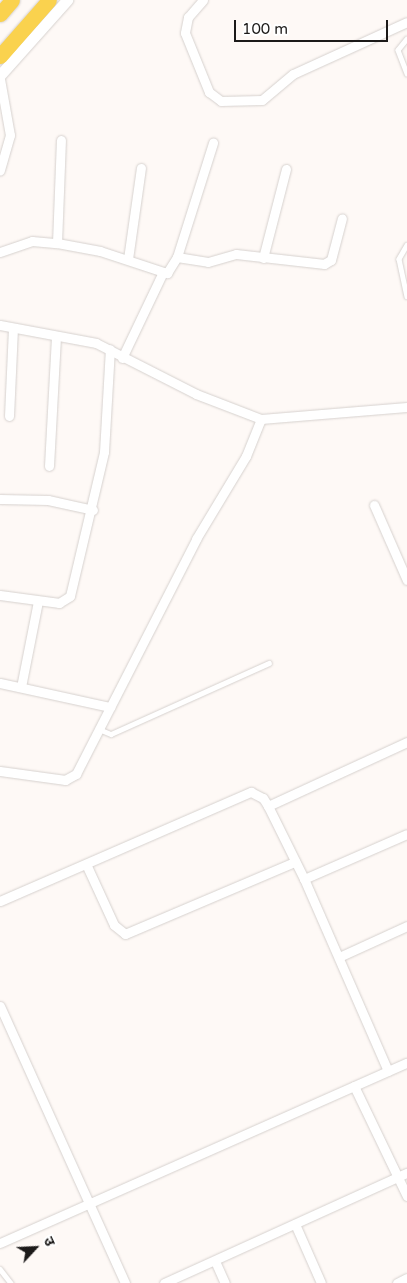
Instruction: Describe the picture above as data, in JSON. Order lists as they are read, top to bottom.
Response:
{
  "scale_bar": "100 m",
  "north": "top right"
}
